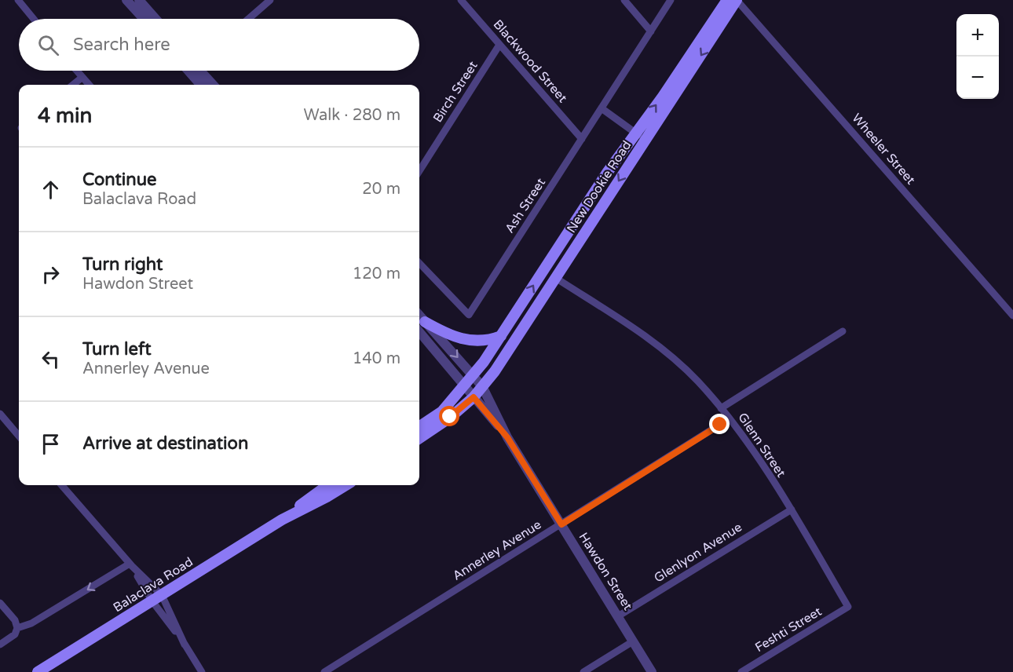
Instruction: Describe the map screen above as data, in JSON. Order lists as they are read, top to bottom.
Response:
{
  "streets": {
    "main road": ["New Dookie Road", "Balaclava Road"],
    "street": [
      "Blackwood Street",
      "Birch Street",
      "Wheeler Street",
      "Ash Street",
      "Glenn Street",
      "Annerley Avenue",
      "Glenlyon Avenue",
      "Hawdon Street",
      "Feshti Street"
    ]
  },
  "crossings": [
    ["Blackwood Street", "Birch Street"],
    ["Blackwood Street", "Ash Street"],
    ["Wheeler Street", "New Dookie Road"],
    ["New Dookie Road", "Glenn Street"],
    ["New Dookie Road", "Hawdon Street"],
    ["Glenn Street", "Annerley Avenue"],
    ["Glenn Street", "Glenlyon Avenue"],
    ["Glenn Street", "Feshti Street"],
    ["Annerley Avenue", "Hawdon Street"],
    ["Glenlyon Avenue", "Hawdon Street"]
  ],
  "page": {
    "map_buttons": ["+", "−"],
    "search": "Search here",
    "heading": ["4 min", "Walk · 280 m"],
    "list": [
      ["Continue", "Balaclava Road", "20 m"],
      ["Turn right", "Hawdon Street", "120 m"],
      ["Turn left", "Annerley Avenue", "140 m"],
      "Arrive at destination"
    ]
  }
}
